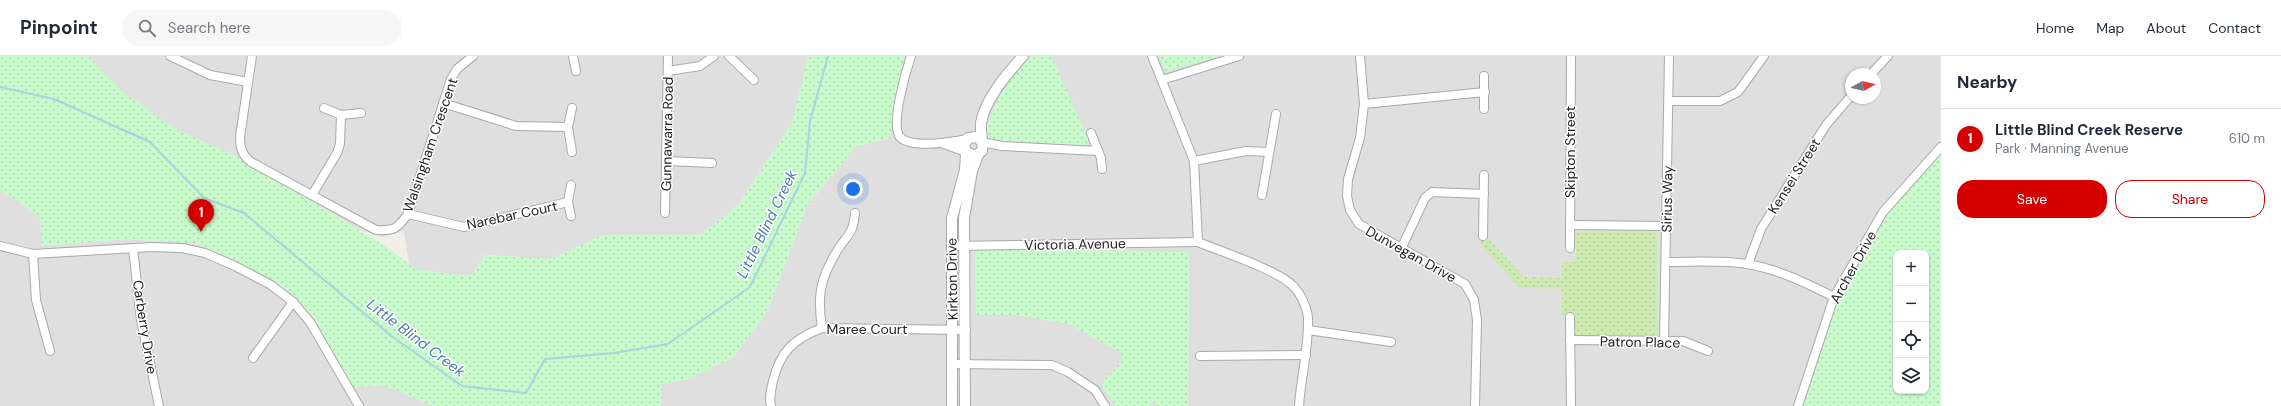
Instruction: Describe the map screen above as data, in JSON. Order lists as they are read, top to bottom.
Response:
{
  "streets": {
    "street": [
      "Gunnawarra Road",
      "Walsingham Crescent",
      "Skipton Street",
      "Kensei Street",
      "Sirius Way",
      "Narebar Court",
      "Victoria Avenue",
      "Dunvegan Drive",
      "Archer Drive",
      "Kirkton Drive",
      "Carberry Drive",
      "Maree Court",
      "Patron Place"
    ]
  },
  "crossings": [
    ["Walsingham Crescent", "Narebar Court"],
    ["Sirius Way", "Patron Place"],
    ["Victoria Avenue", "Kirkton Drive"],
    ["Kirkton Drive", "Maree Court"]
  ],
  "water": ["Little Blind Creek"],
  "north": "right",
  "page": {
    "header": "Pinpoint",
    "search": "Search here",
    "nav": [
      "Home",
      "Map",
      "About",
      "Contact"
    ],
    "heading": "Nearby",
    "list": [
      {
        "mark": "1",
        "name": "Little Blind Creek Reserve",
        "note": "Park · Manning Avenue",
        "value": "610 m"
      }
    ],
    "buttons": ["Save", "Share"],
    "pins": "1",
    "map_buttons": ["+", "−"]
  }
}
